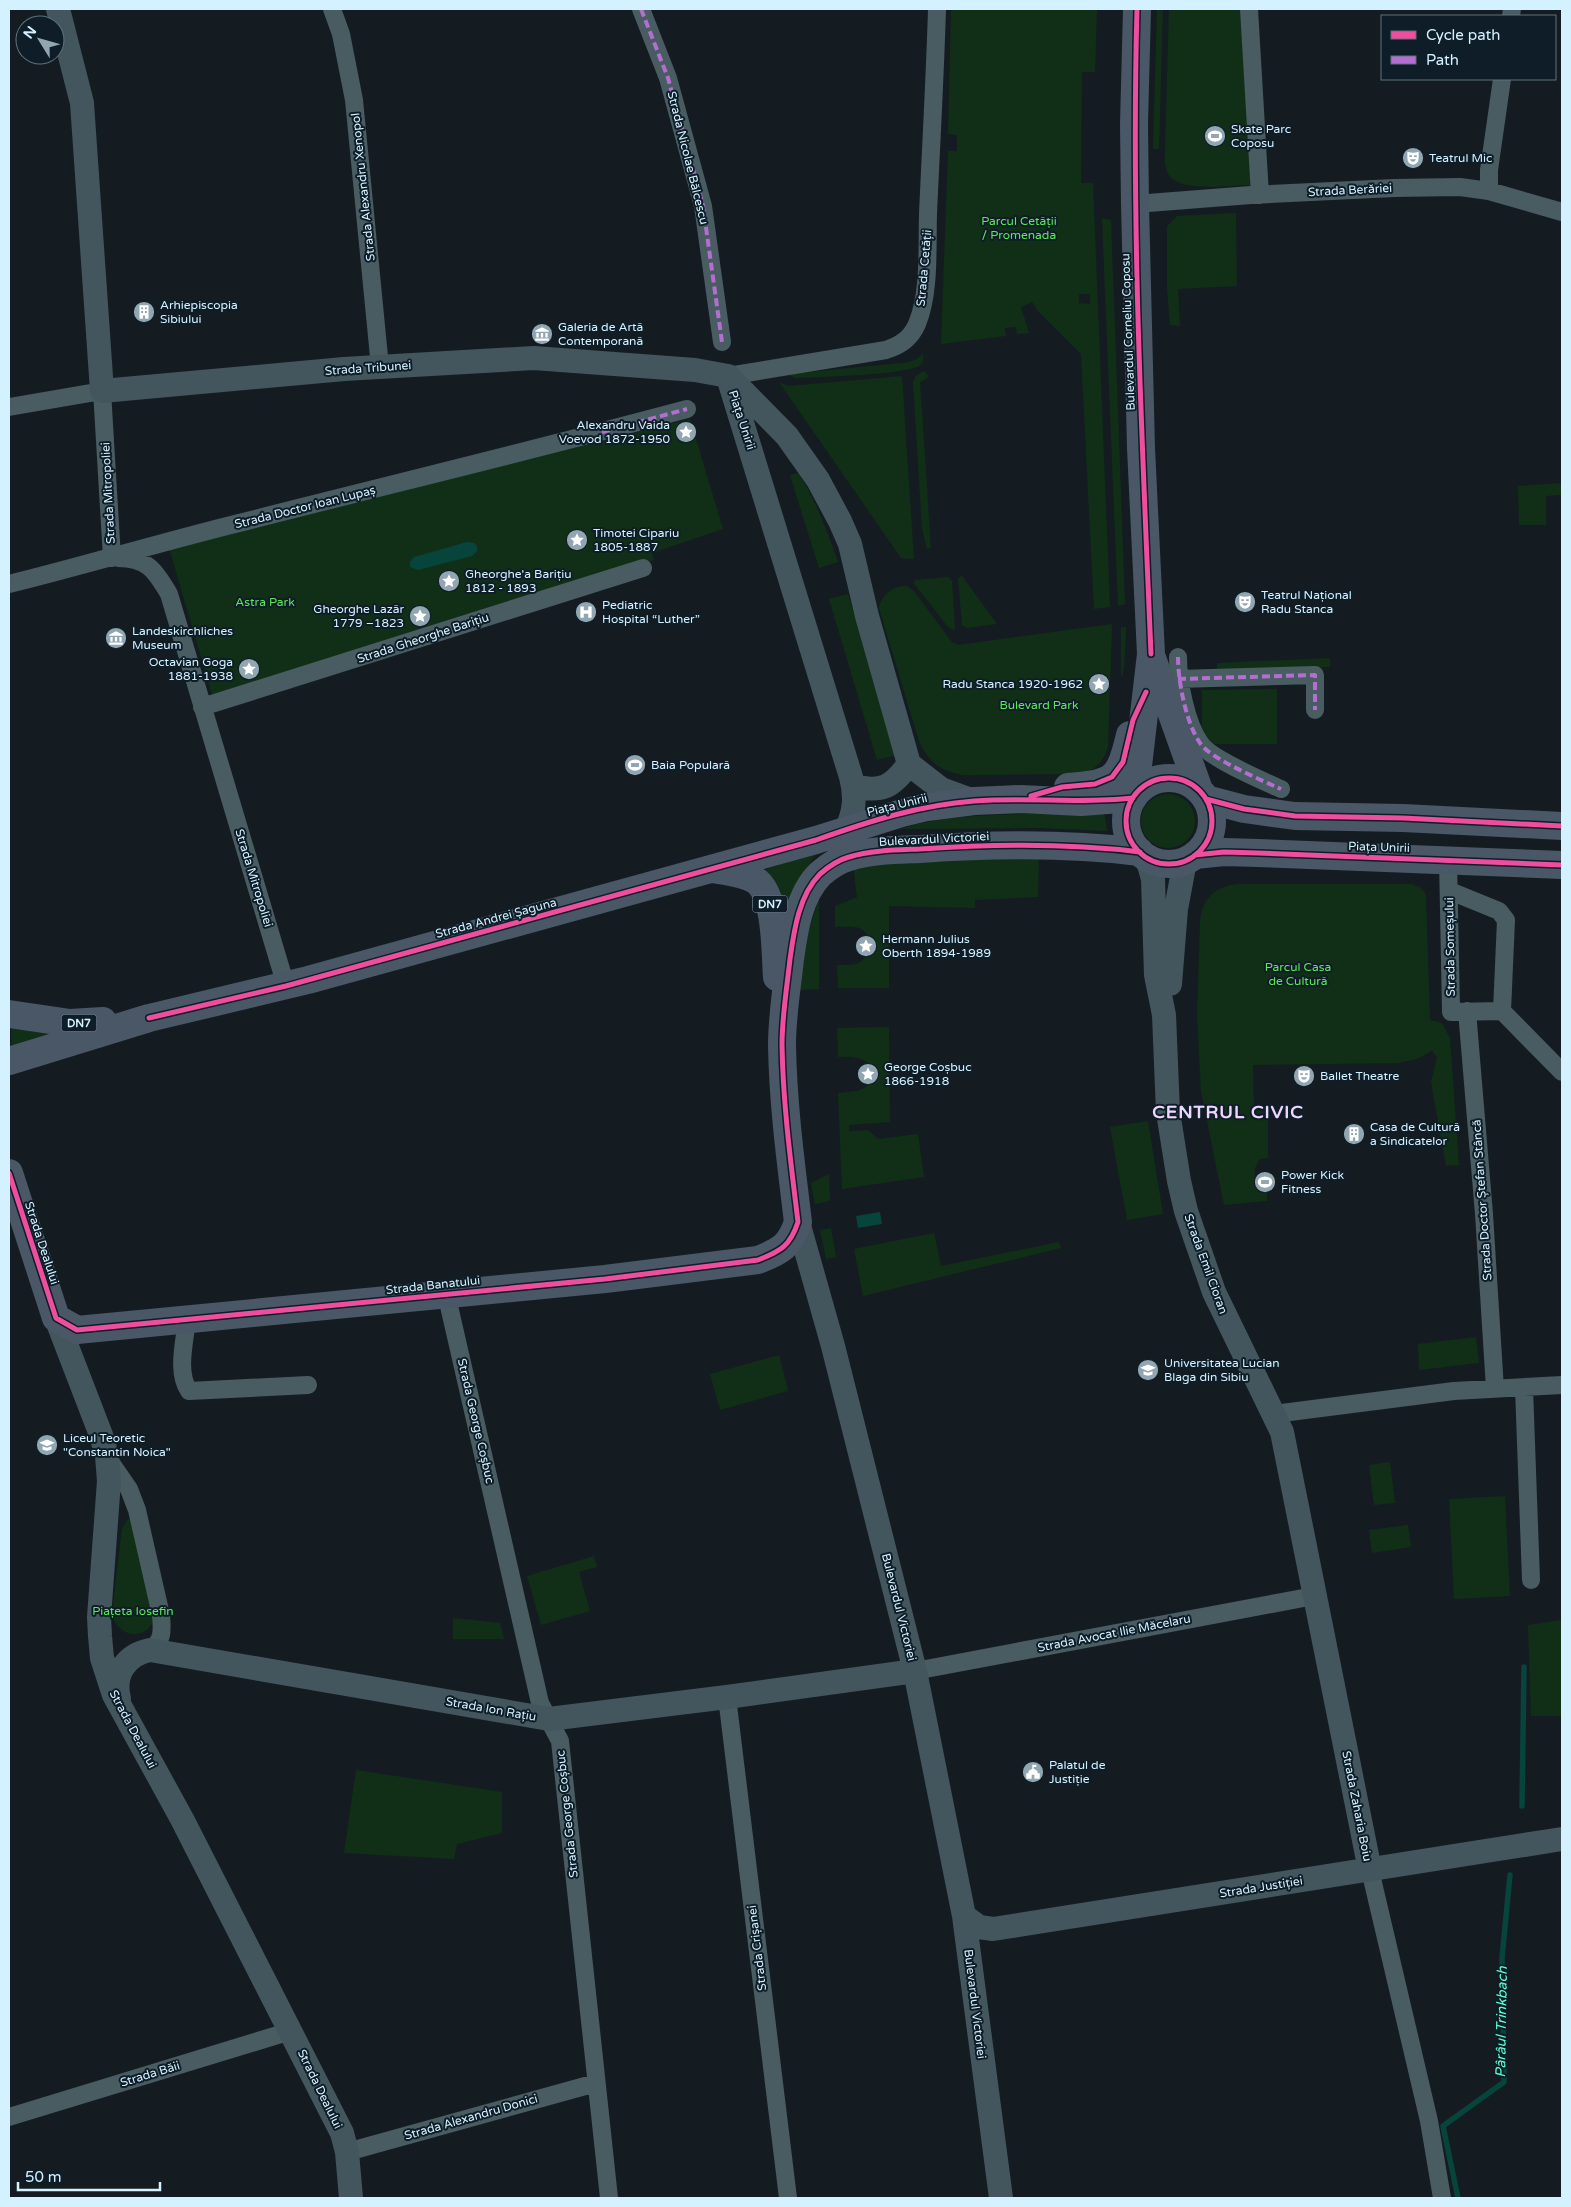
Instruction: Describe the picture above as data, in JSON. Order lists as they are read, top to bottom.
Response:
{
  "streets": {
    "main road": [
      "Bulevardul Corneliu Coposu",
      "Piața Unirii",
      "Bulevardul Victoriei",
      "DN7",
      "Strada Andrei Șaguna",
      "Strada Dealului",
      "Strada Banatului"
    ],
    "street": [
      "Strada Nicolae Bălcescu",
      "Strada Alexandru Xenopol",
      "Strada Berăriei",
      "Strada Cetății",
      "Strada Tribunei",
      "Strada Mitropoliei",
      "Strada Doctor Ioan Lupaș",
      "Strada Gheorghe Barițiu",
      "Strada Someșului",
      "Strada Doctor Ștefan Stâncă",
      "Strada Emil Cioran",
      "Strada George Coșbuc",
      "Strada Avocat Ilie Măcelaru",
      "Strada Ion Rațiu",
      "Strada Zaharia Boiu",
      "Strada Justiției",
      "Strada Crișanei",
      "Strada Băii",
      "Strada Alexandru Donici"
    ]
  },
  "crossings": [
    ["Strada Alexandru Xenopol", "Strada Tribunei"],
    ["Strada Berăriei", "Bulevardul Corneliu Coposu"],
    ["Strada Cetății", "Strada Tribunei"],
    ["Strada Cetății", "Piața Unirii"],
    ["Bulevardul Corneliu Coposu", "Piața Unirii"],
    ["Bulevardul Corneliu Coposu", "Bulevardul Victoriei"],
    ["Bulevardul Corneliu Coposu", "Strada Emil Cioran"],
    ["Strada Tribunei", "Piața Unirii"],
    ["Strada Tribunei", "Strada Mitropoliei"],
    ["Piața Unirii", "Bulevardul Victoriei"],
    ["Piața Unirii", "Strada Andrei Șaguna"],
    ["Piața Unirii", "Strada Someșului"],
    ["Piața Unirii", "Strada Emil Cioran"],
    ["Strada Mitropoliei", "Strada Doctor Ioan Lupaș"],
    ["Strada Mitropoliei", "Strada Gheorghe Barițiu"],
    ["Strada Mitropoliei", "Strada Andrei Șaguna"],
    ["Bulevardul Victoriei", "Strada Andrei Șaguna"],
    ["Bulevardul Victoriei", "Strada Emil Cioran"],
    ["Bulevardul Victoriei", "Strada Banatului"],
    ["Bulevardul Victoriei", "Strada Avocat Ilie Măcelaru"],
    ["Bulevardul Victoriei", "Strada Ion Rațiu"],
    ["Bulevardul Victoriei", "Strada Justiției"],
    ["Strada Someșului", "Strada Doctor Ștefan Stâncă"],
    ["Strada Dealului", "Strada Banatului"],
    ["Strada Dealului", "Strada Băii"],
    ["Strada Dealului", "Strada Alexandru Donici"],
    ["Strada Emil Cioran", "Strada Zaharia Boiu"],
    ["Strada Banatului", "Strada George Coșbuc"],
    ["Strada George Coșbuc", "Strada Ion Rațiu"],
    ["Strada George Coșbuc", "Strada Alexandru Donici"],
    ["Strada Avocat Ilie Măcelaru", "Strada Ion Rațiu"],
    ["Strada Avocat Ilie Măcelaru", "Strada Zaharia Boiu"],
    ["Strada Ion Rațiu", "Strada Crișanei"],
    ["Strada Zaharia Boiu", "Strada Justiției"]
  ],
  "districts": ["CENTRUL CIVIC"],
  "water": ["Pârâul Trinkbach"],
  "parks": [
    "Parcul Cetății / Promenada",
    "Astra Park",
    "Bulevard Park",
    "Parcul Casa de Cultură",
    "Piațeta Iosefin"
  ],
  "places": {
    "sports": ["Skate Parc Coposu", "Baia Populară", "Power Kick Fitness"],
    "theatre": ["Teatrul Mic", "Teatrul Național Radu Stanca", "Ballet Theatre"],
    "building": ["Arhiepiscopia Sibiului", "Casa de Cultură a Sindicatelor"],
    "museum": ["Galeria de Artă Contemporană", "Landeskirchliches Museum"],
    "place": [
      "Alexandru Vaida Voevod 1872-1950",
      "Timotei Cipariu 1805-1887",
      "Gheorghe'a Barițiu 1812 - 1893",
      "Gheorghe Lazăr 1779 –1823",
      "Octavian Goga 1881-1938",
      "Radu Stanca 1920-1962",
      "Hermann Julius Oberth 1894-1989",
      "George Coșbuc 1866-1918"
    ],
    "hospital": ["Pediatric Hospital “Luther”"],
    "school or university": ["Universitatea Lucian Blaga din Sibiu", "Liceul Teoretic \"Constantin Noica\""],
    "public building": ["Palatul de Justiție"]
  },
  "legend": ["Cycle path", "Path"],
  "scale_bar": "50 m",
  "north": "top left"
}
